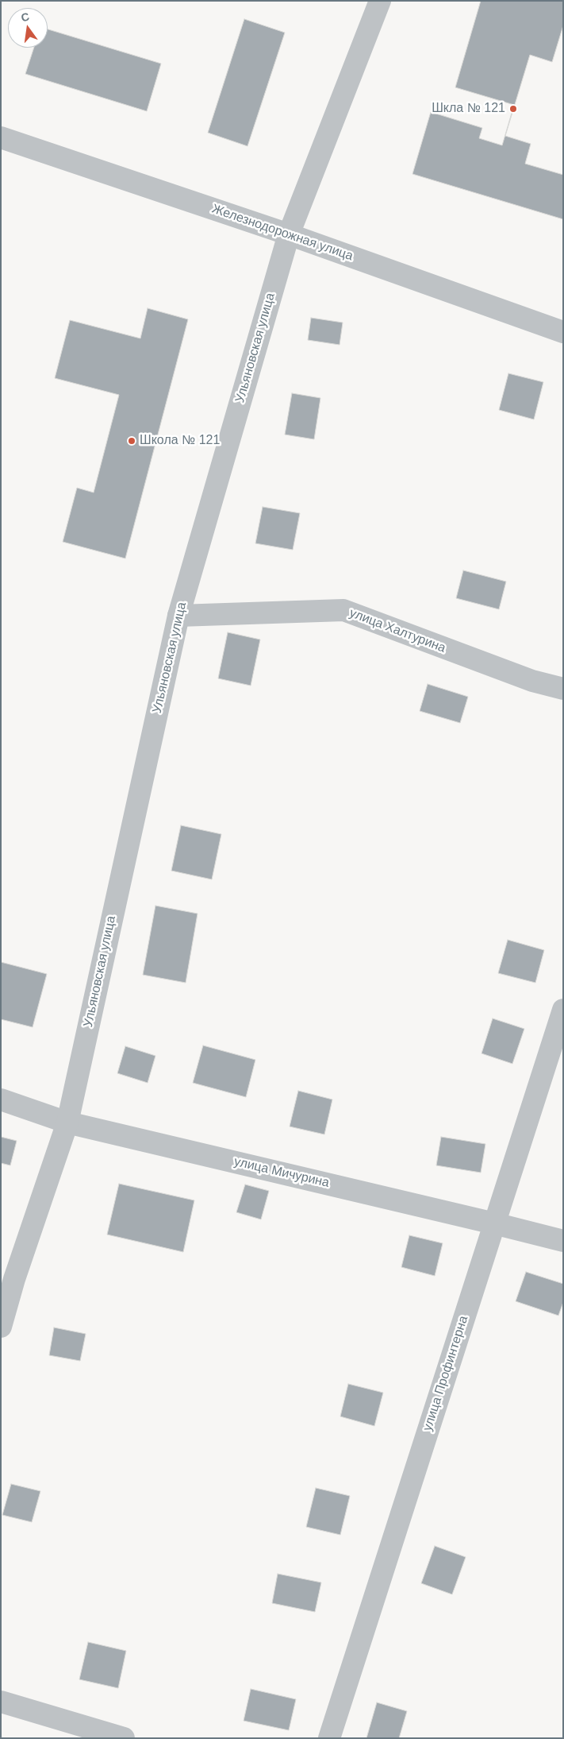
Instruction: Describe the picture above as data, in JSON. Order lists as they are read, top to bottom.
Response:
{
  "streets": {
    "street": [
      "Железнодорожная улица",
      "Ульяновская улица",
      "улица Халтурина",
      "улица Мичурина",
      "улица Профинтерна"
    ]
  },
  "crossings": [
    ["Железнодорожная улица", "Ульяновская улица"],
    ["Ульяновская улица", "улица Халтурина"],
    ["Ульяновская улица", "улица Мичурина"],
    ["улица Мичурина", "улица Профинтерна"]
  ],
  "places": ["Шкла № 121", "Школа № 121"],
  "north": "top"
}
